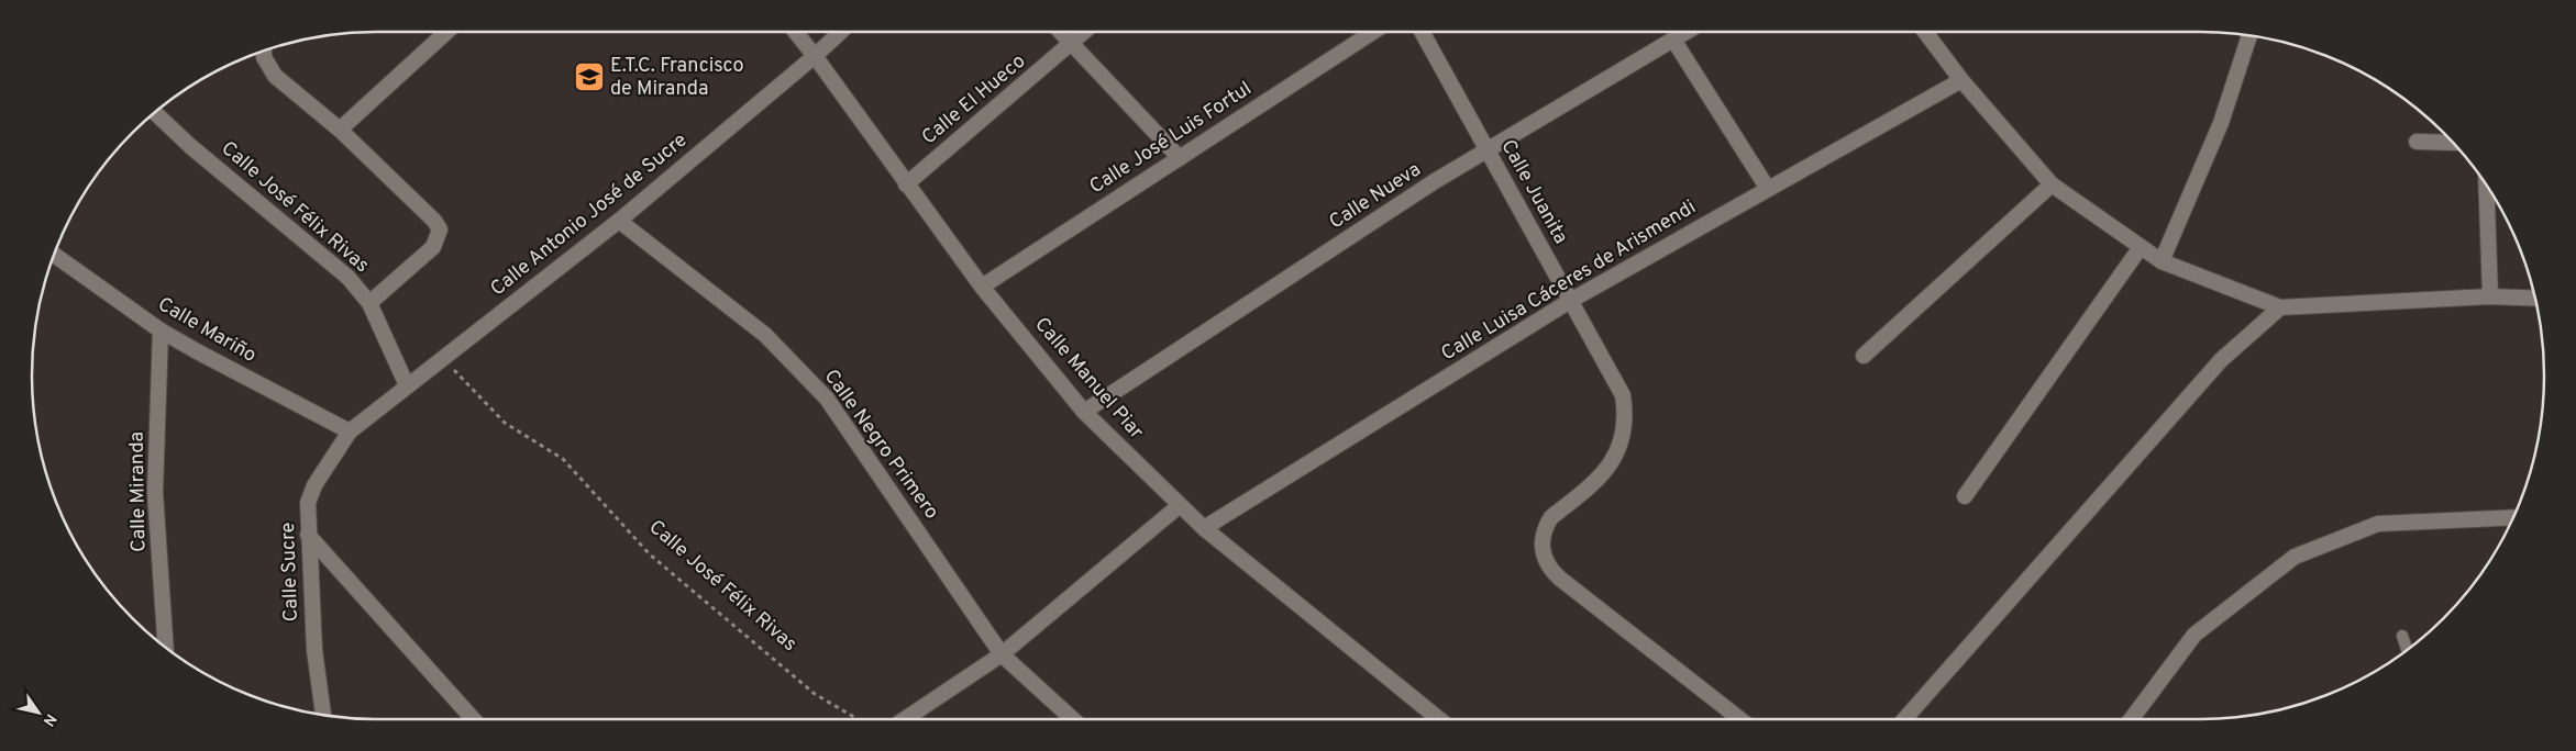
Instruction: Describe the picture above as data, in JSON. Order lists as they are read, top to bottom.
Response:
{
  "streets": {
    "street": [
      "Calle El Hueco",
      "Calle José Luis Fortul",
      "Calle Juanita",
      "Calle Nueva",
      "Calle José Félix Rivas",
      "Calle Antonio José de Sucre",
      "Calle Luisa Cáceres de Arismendi",
      "Calle Mariño",
      "Calle Manuel Piar",
      "Calle Negro Primero",
      "Calle Miranda",
      "Calle Sucre"
    ]
  },
  "crossings": [
    ["Calle El Hueco", "Calle Manuel Piar"],
    ["Calle José Luis Fortul", "Calle Manuel Piar"],
    ["Calle Juanita", "Calle Nueva"],
    ["Calle Juanita", "Calle Luisa Cáceres de Arismendi"],
    ["Calle Nueva", "Calle Manuel Piar"],
    ["Calle José Félix Rivas", "Calle Antonio José de Sucre"],
    ["Calle Antonio José de Sucre", "Calle Mariño"],
    ["Calle Antonio José de Sucre", "Calle Manuel Piar"],
    ["Calle Antonio José de Sucre", "Calle Negro Primero"],
    ["Calle Antonio José de Sucre", "Calle Sucre"],
    ["Calle Luisa Cáceres de Arismendi", "Calle Manuel Piar"],
    ["Calle Mariño", "Calle Miranda"],
    ["Calle Mariño", "Calle Sucre"]
  ],
  "places": {
    "school or university": ["E.T.C. Francisco de Miranda"]
  },
  "north": "bottom right"
}
